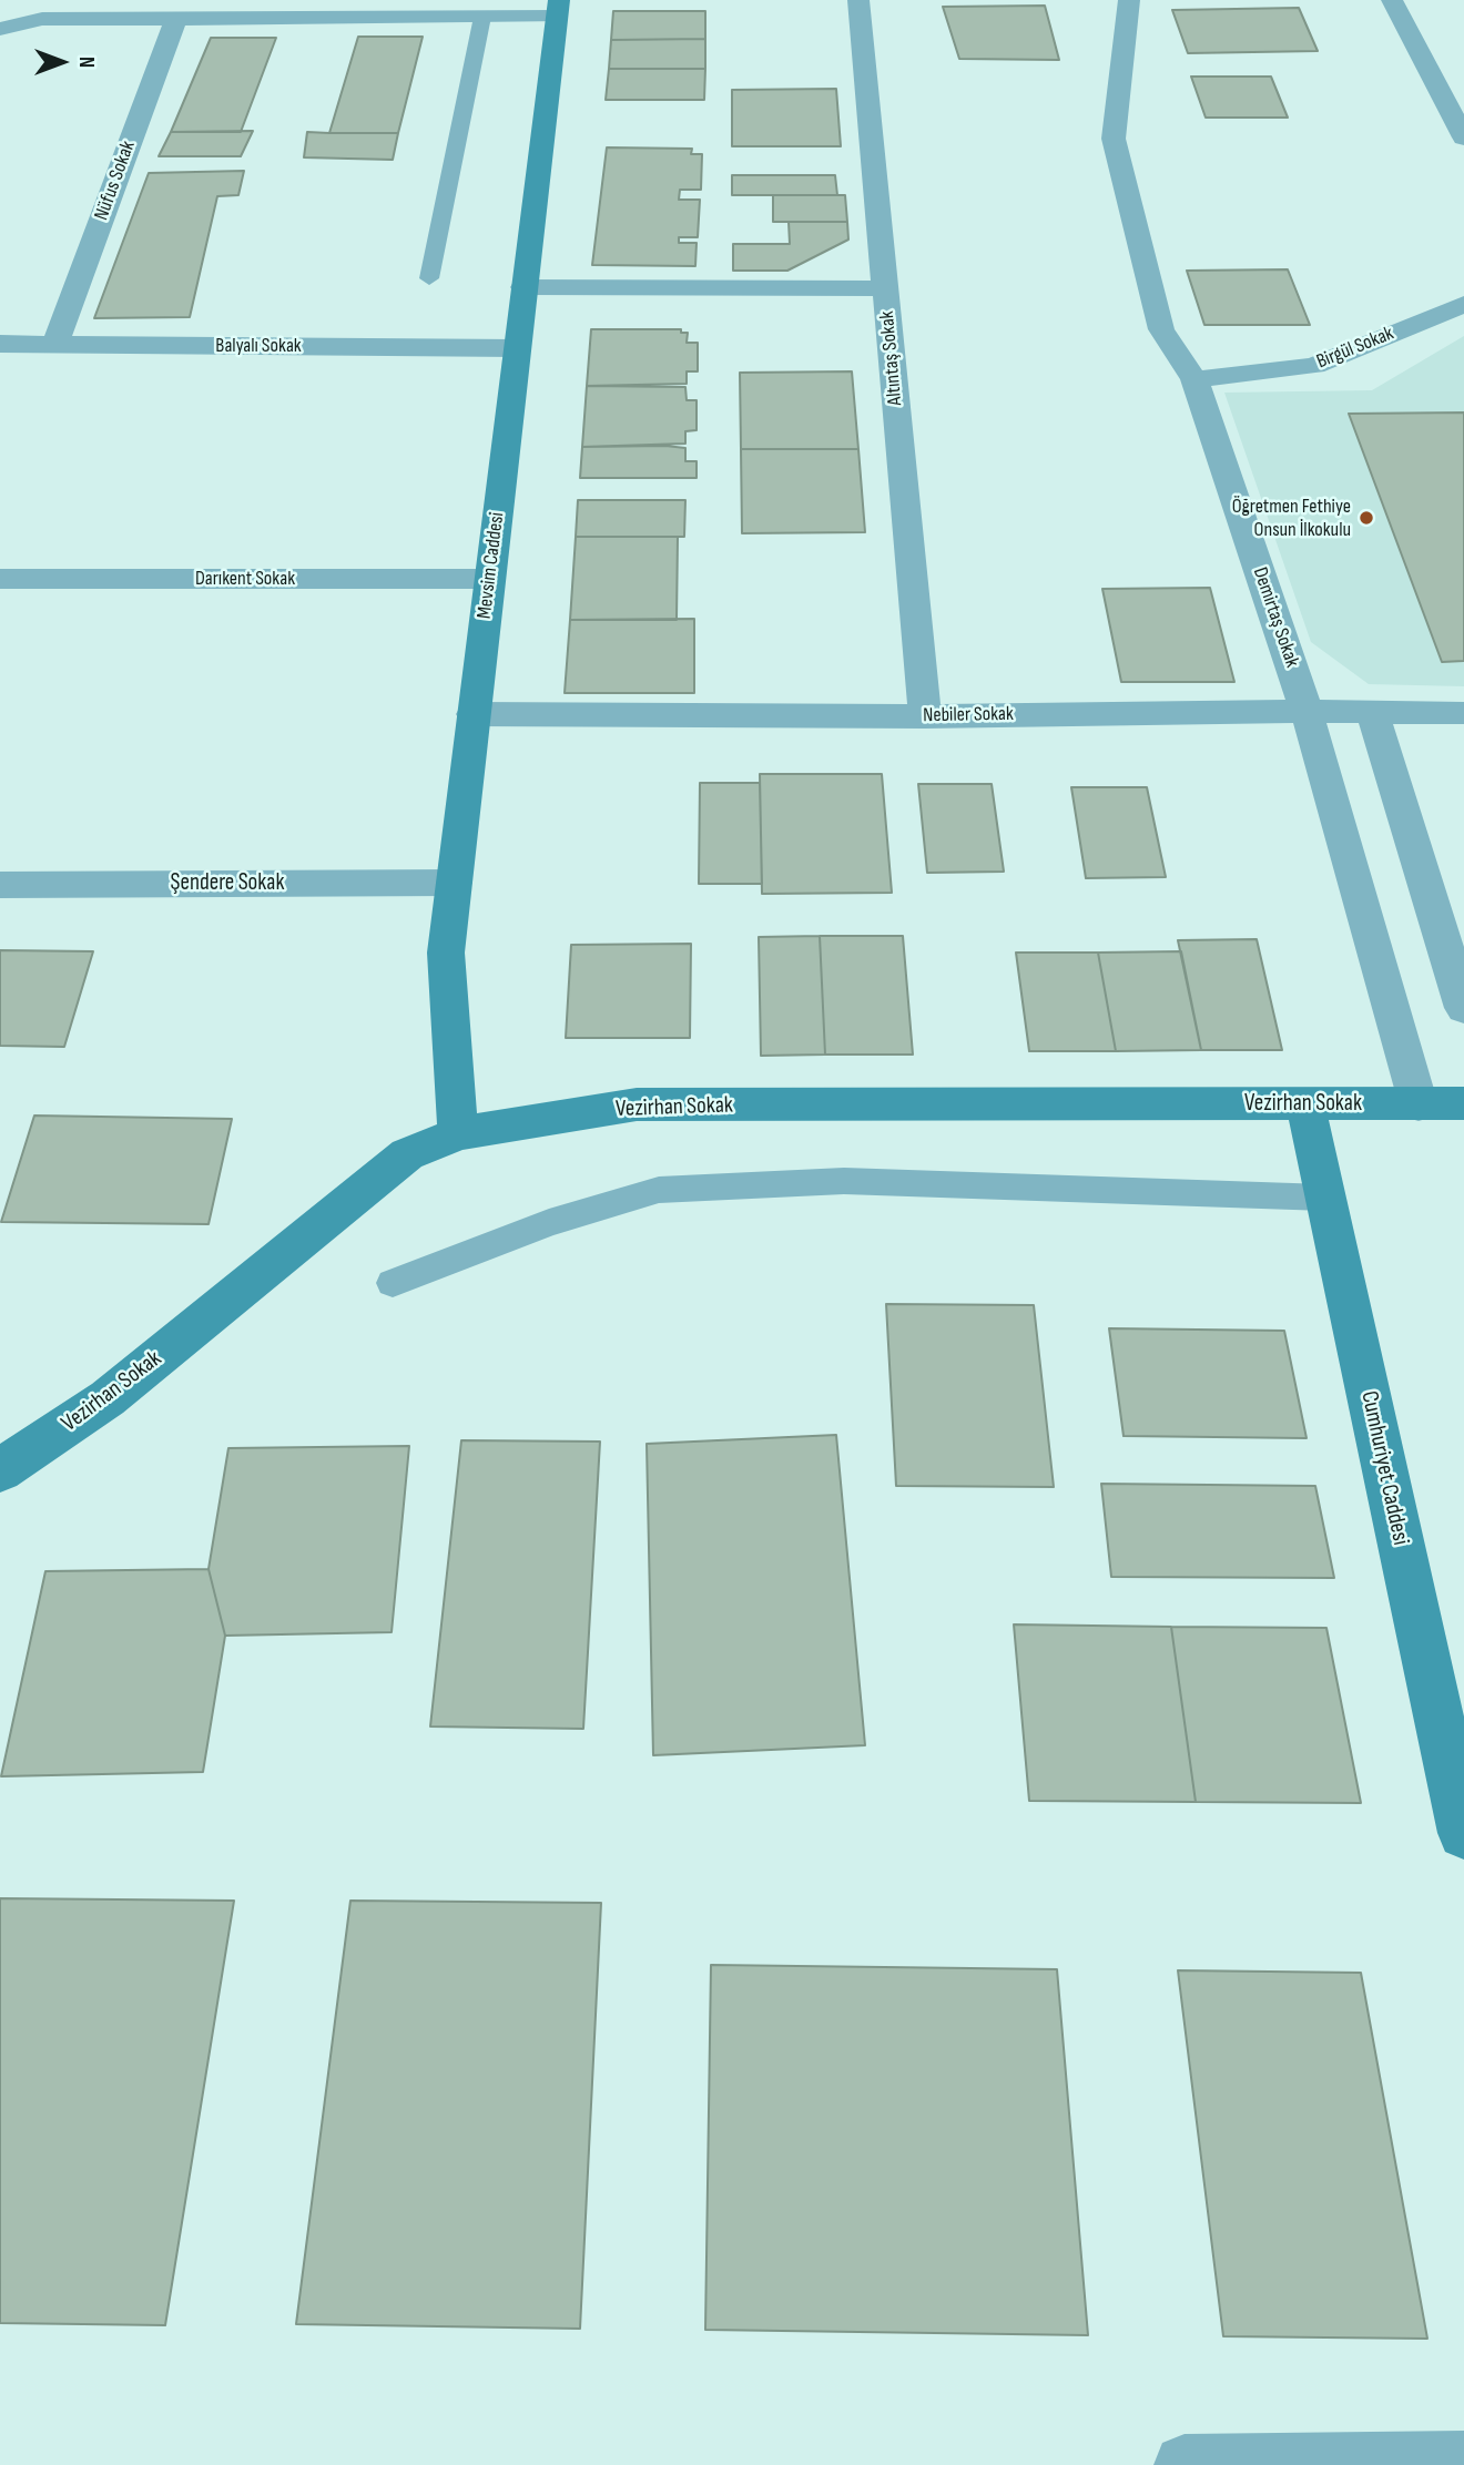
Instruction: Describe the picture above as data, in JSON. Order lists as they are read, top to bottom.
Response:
{
  "streets": {
    "street": [
      "Nüfus Sokak",
      "Balyalı Sokak",
      "Birgül Sokak",
      "Altıntaş Sokak",
      "Mevsim Caddesi",
      "Darıkent Sokak",
      "Demirtaş Sokak",
      "Nebiler Sokak",
      "Şendere Sokak",
      "Vezirhan Sokak",
      "Cumhuriyet Caddesi"
    ]
  },
  "crossings": [
    ["Nüfus Sokak", "Balyalı Sokak"],
    ["Balyalı Sokak", "Mevsim Caddesi"],
    ["Birgül Sokak", "Demirtaş Sokak"],
    ["Altıntaş Sokak", "Nebiler Sokak"],
    ["Mevsim Caddesi", "Darıkent Sokak"],
    ["Mevsim Caddesi", "Nebiler Sokak"],
    ["Mevsim Caddesi", "Şendere Sokak"],
    ["Mevsim Caddesi", "Vezirhan Sokak"],
    ["Demirtaş Sokak", "Nebiler Sokak"],
    ["Demirtaş Sokak", "Vezirhan Sokak"],
    ["Vezirhan Sokak", "Cumhuriyet Caddesi"]
  ],
  "places": ["Öğretmen Fethiye Onsun İlkokulu"],
  "north": "right"
}
